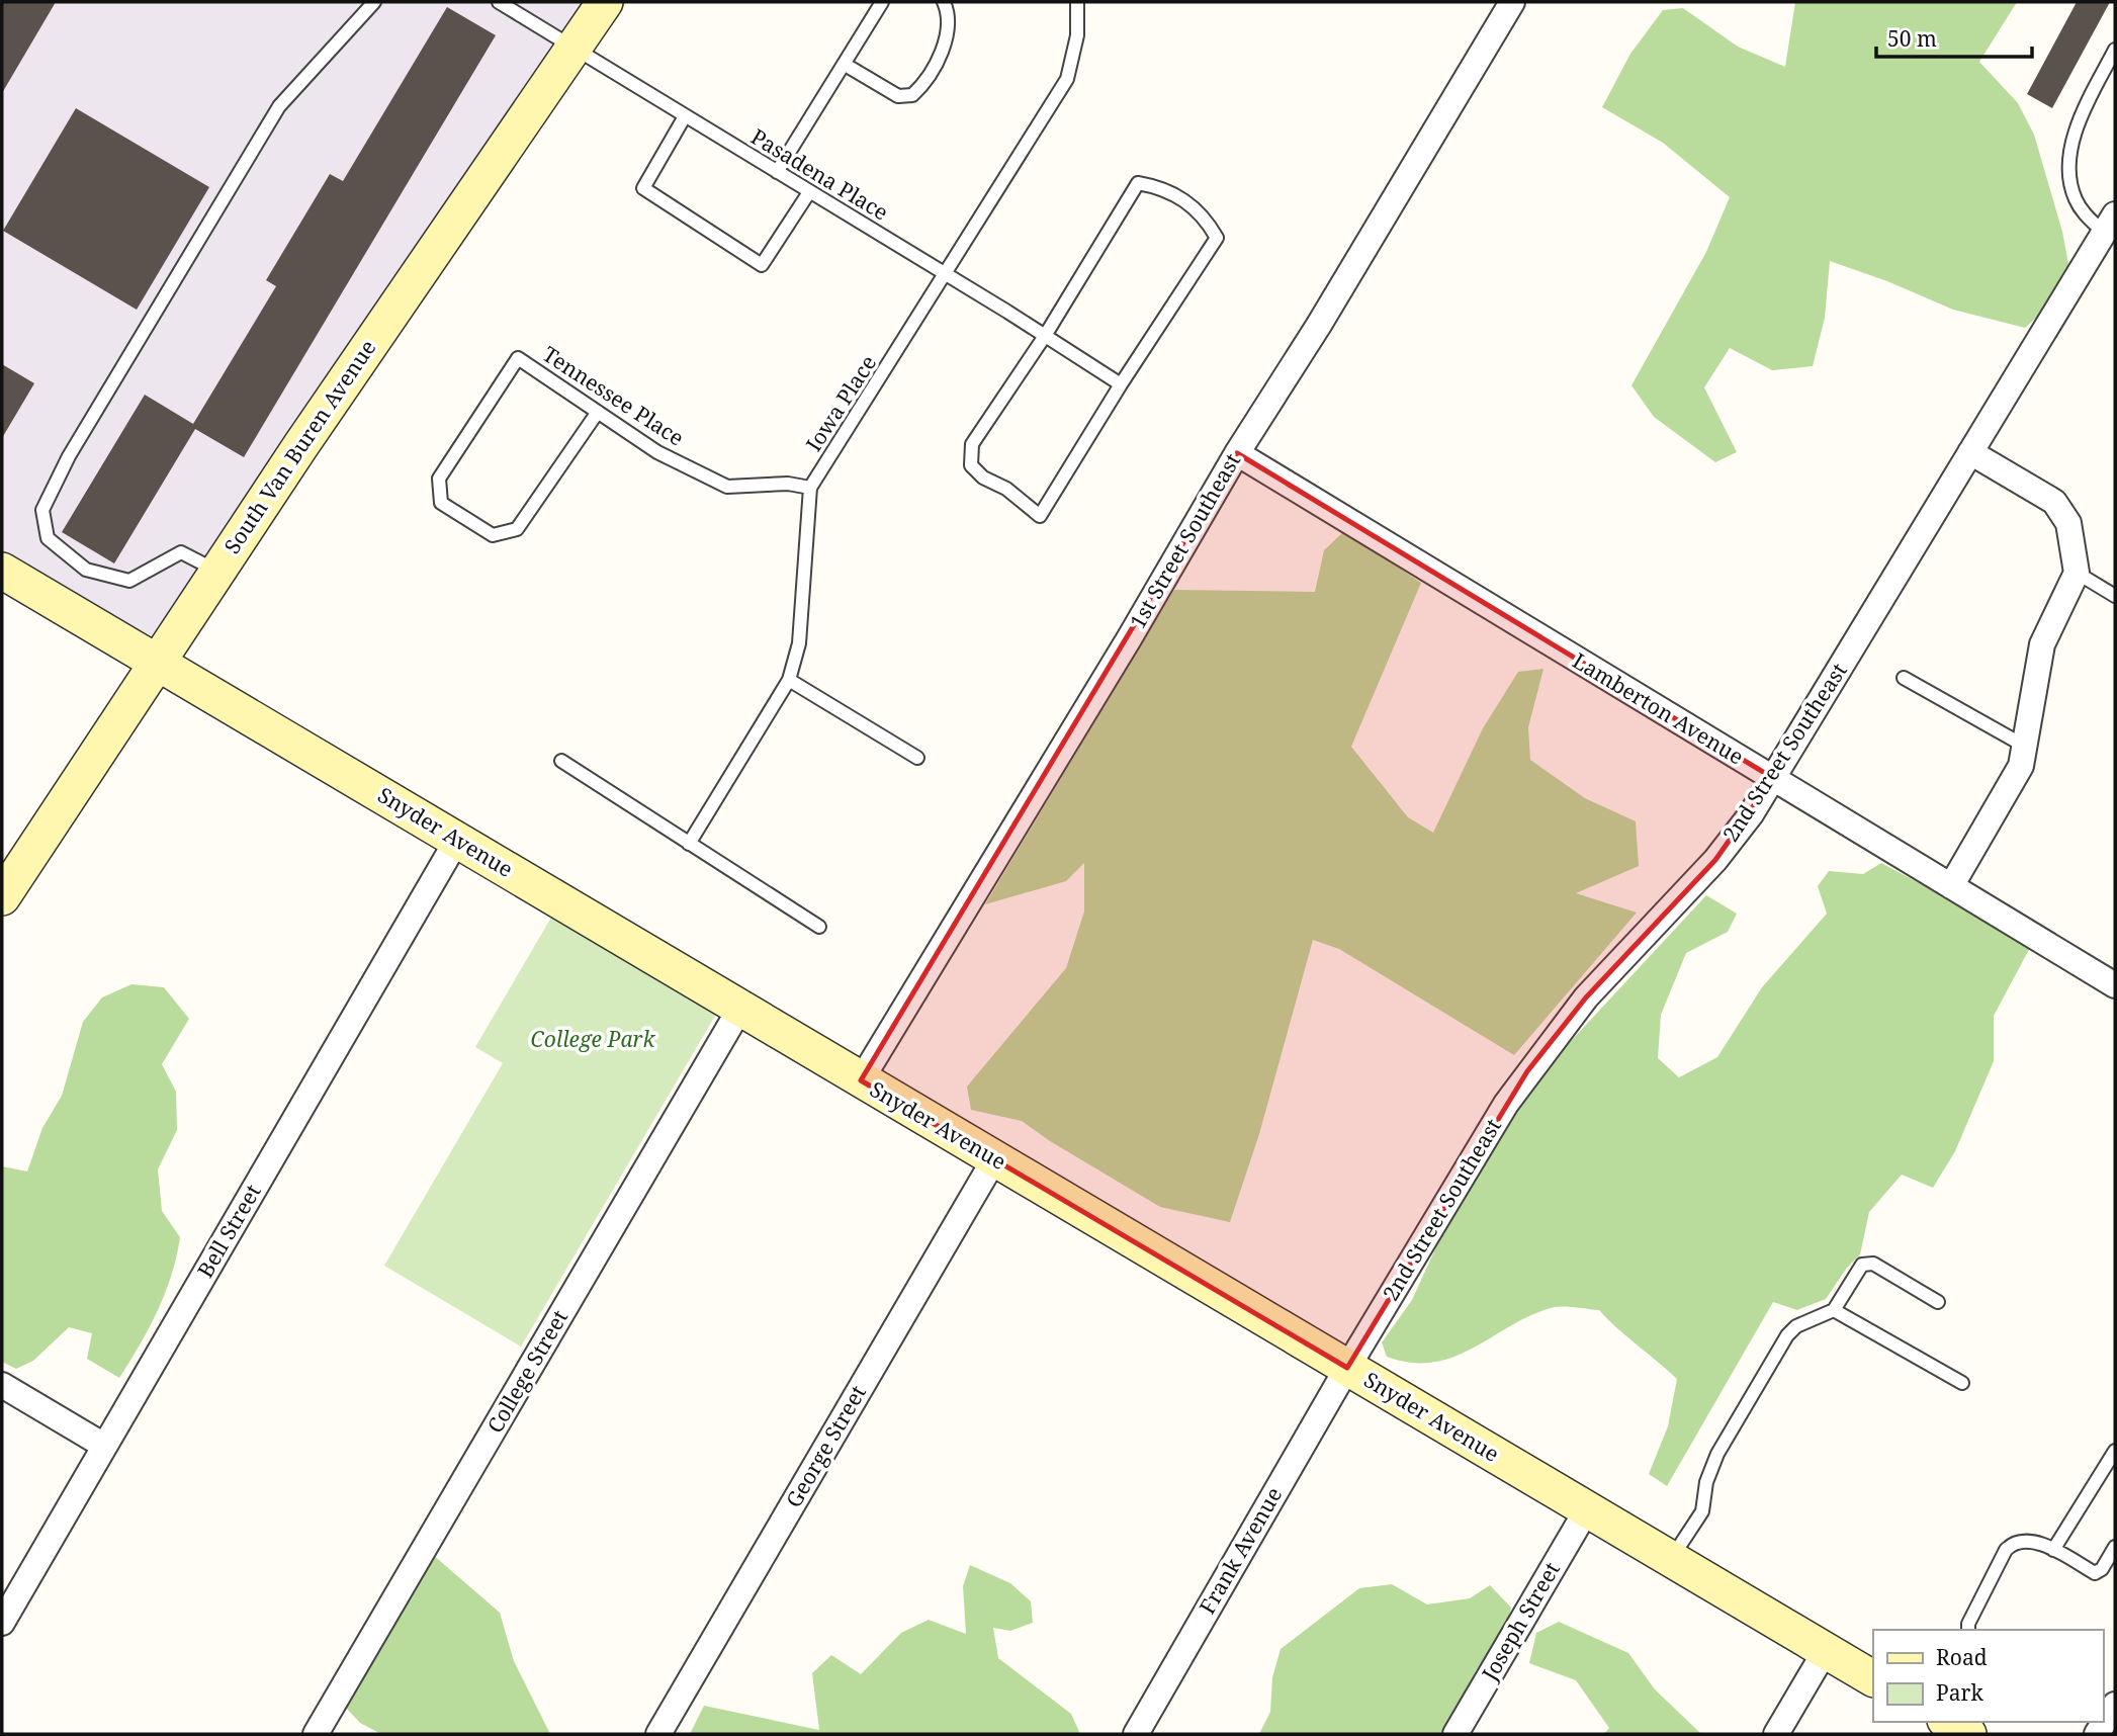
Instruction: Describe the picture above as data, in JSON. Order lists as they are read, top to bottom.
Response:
{
  "streets": {
    "main road": ["South Van Buren Avenue", "Snyder Avenue"],
    "street": [
      "1st Street Southeast",
      "Lamberton Avenue",
      "2nd Street Southeast",
      "Bell Street",
      "College Street",
      "George Street",
      "Frank Avenue",
      "Joseph Street"
    ],
    "lane": ["Pasadena Place", "Tennessee Place", "Iowa Place"]
  },
  "crossings": [
    ["Pasadena Place", "Iowa Place"],
    ["Pasadena Place", "South Van Buren Avenue"],
    ["Tennessee Place", "Iowa Place"],
    ["South Van Buren Avenue", "Snyder Avenue"],
    ["1st Street Southeast", "Lamberton Avenue"],
    ["1st Street Southeast", "Snyder Avenue"],
    ["Lamberton Avenue", "2nd Street Southeast"],
    ["2nd Street Southeast", "Snyder Avenue"],
    ["2nd Street Southeast", "Frank Avenue"],
    ["Snyder Avenue", "Bell Street"],
    ["Snyder Avenue", "College Street"],
    ["Snyder Avenue", "George Street"],
    ["Snyder Avenue", "Frank Avenue"],
    ["Snyder Avenue", "Joseph Street"]
  ],
  "parks": ["College Park"],
  "legend": ["Road", "Park"],
  "scale_bar": "50 m"
}
